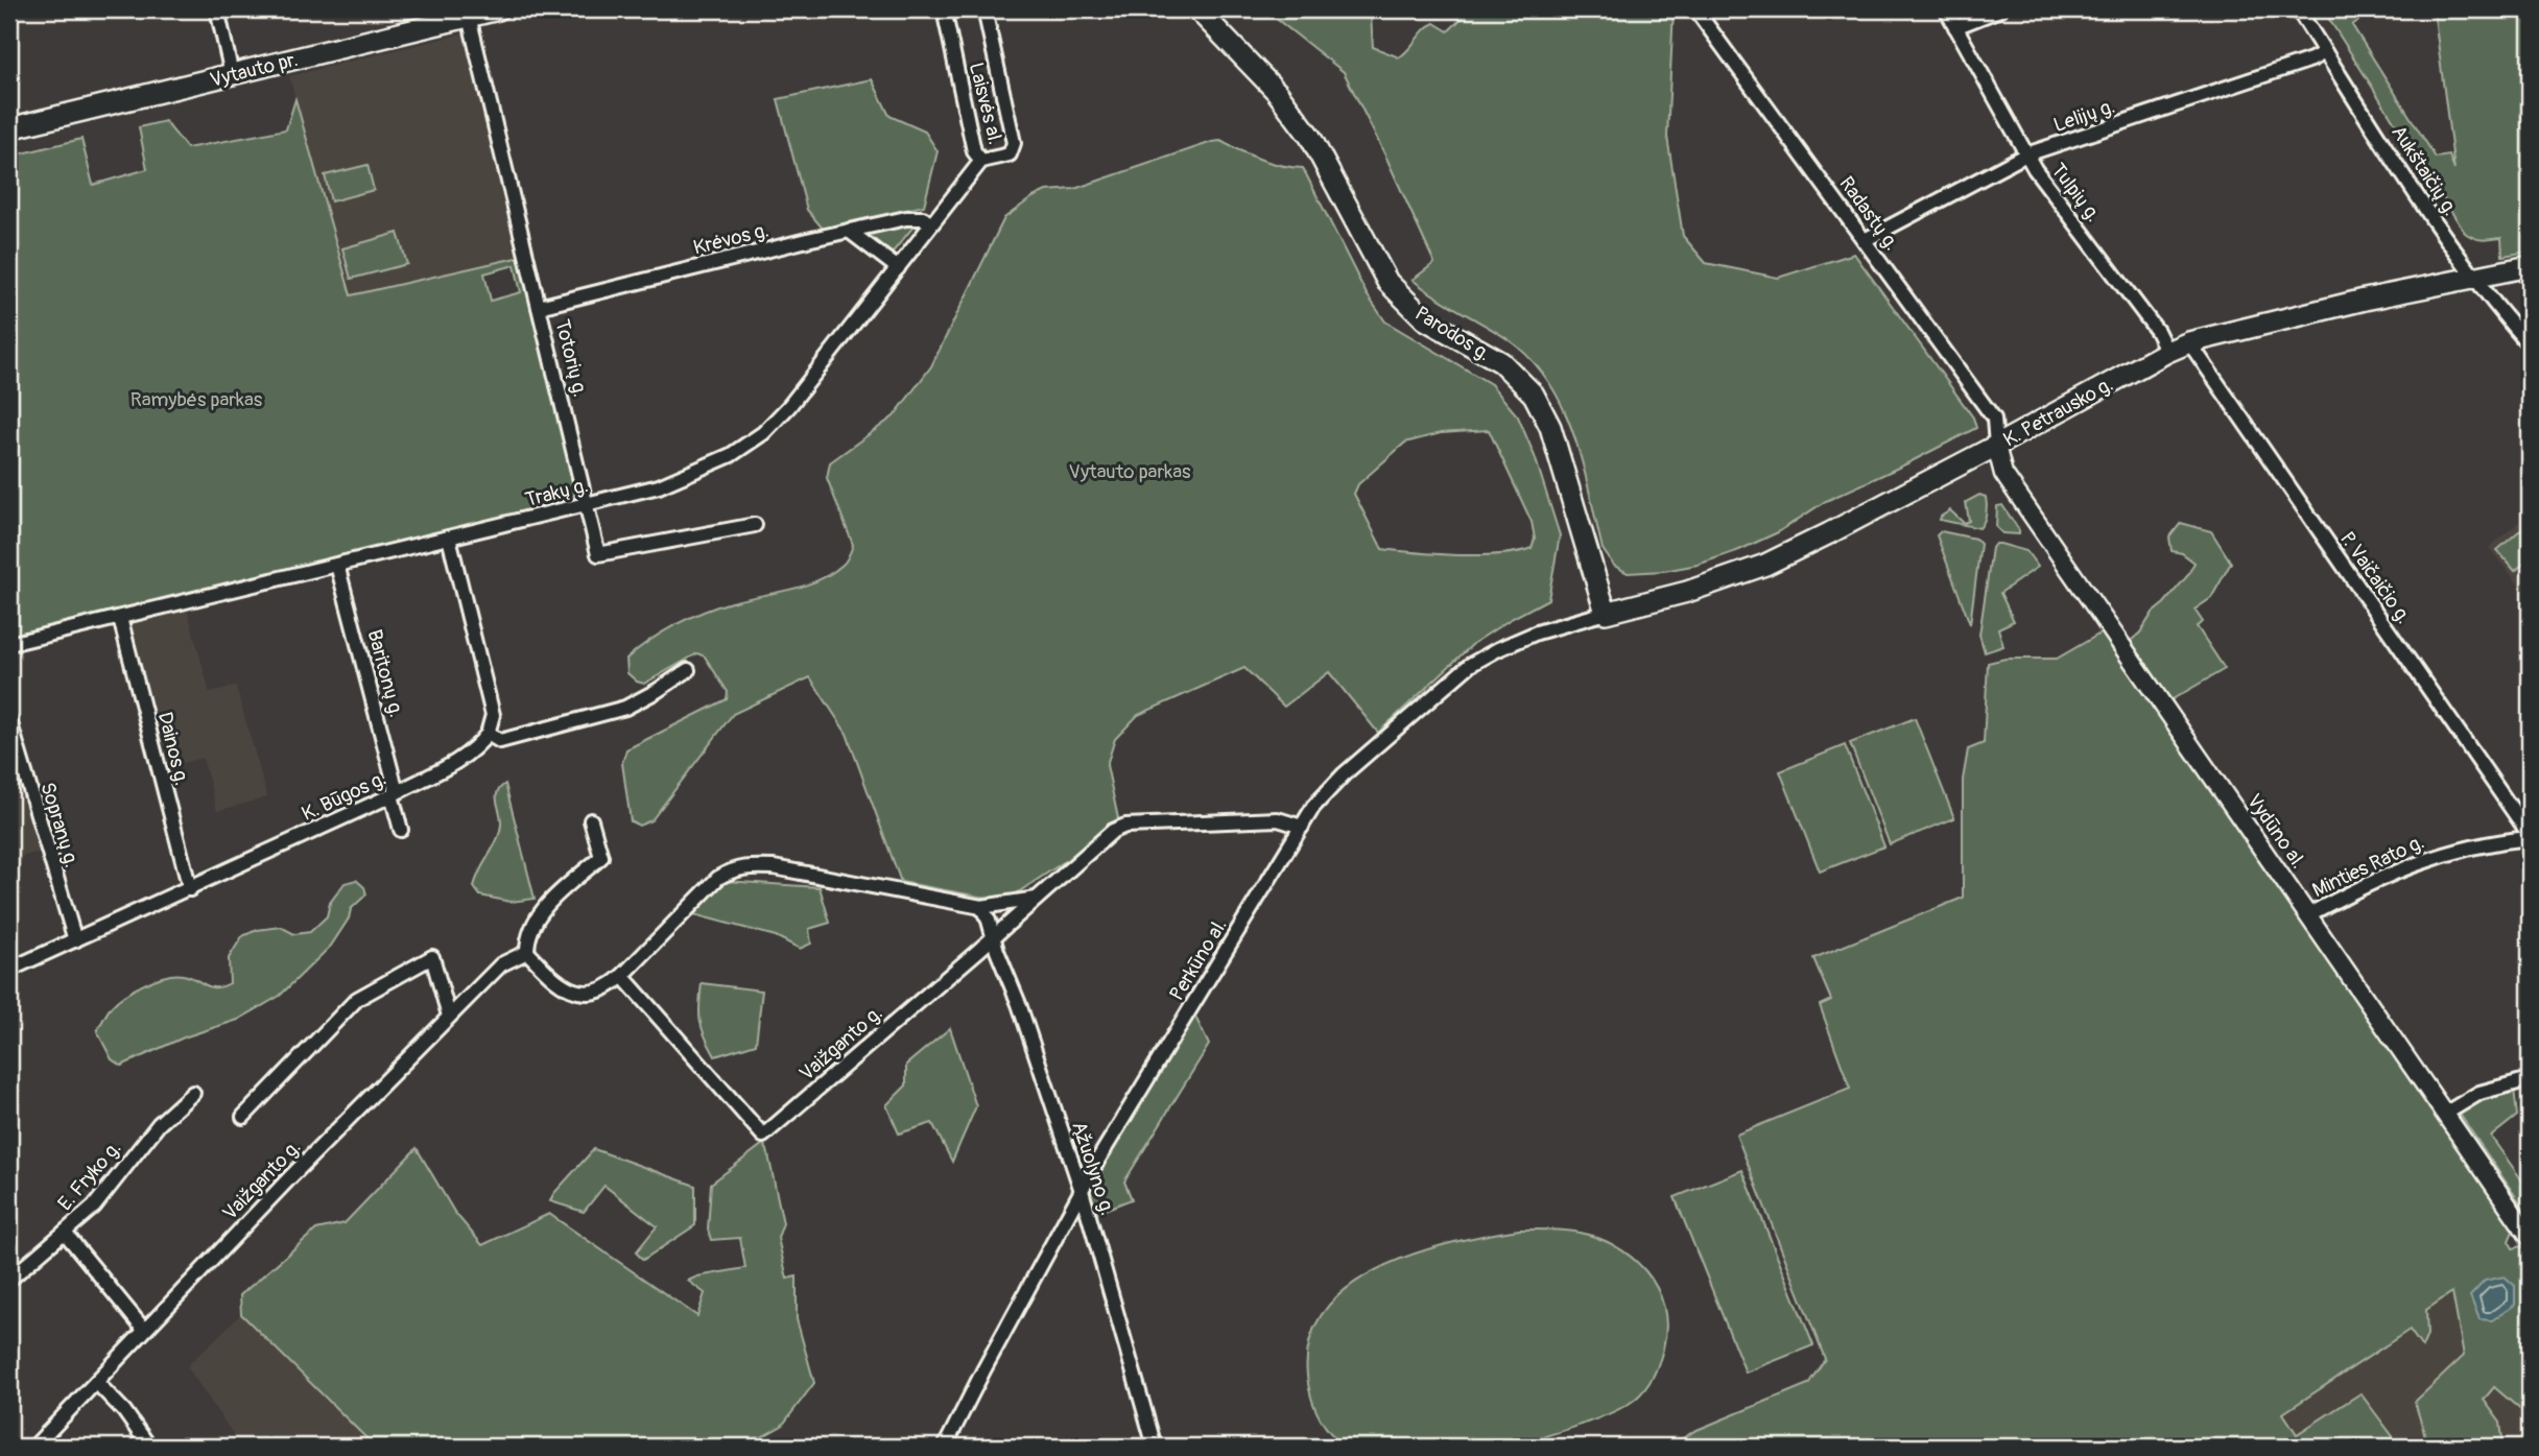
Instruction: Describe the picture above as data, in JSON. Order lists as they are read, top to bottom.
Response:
{
  "streets": {
    "main road": ["Vytauto pr.", "Parodos g.", "K. Petrausko g."],
    "street": [
      "Laisvės al.",
      "Lelijų g.",
      "Aukštaičių g.",
      "Tulpių g.",
      "Radastų g.",
      "Krėvos g.",
      "Totorių g.",
      "Trakų g.",
      "P. Vaičaičio g.",
      "Baritonų g.",
      "Dainos g.",
      "K. Būgos g.",
      "Sopranų g.",
      "Vydūno al.",
      "Minties Rato g.",
      "Perkūno al.",
      "Vaižganto g.",
      "Ąžuolyno g.",
      "E. Fryko g."
    ]
  },
  "crossings": [
    ["Vytauto pr.", "Totorių g."],
    ["Laisvės al.", "Trakų g."],
    ["Lelijų g.", "Aukštaičių g."],
    ["Lelijų g.", "Tulpių g."],
    ["Lelijų g.", "Radastų g."],
    ["Aukštaičių g.", "K. Petrausko g."],
    ["Tulpių g.", "K. Petrausko g."],
    ["Radastų g.", "K. Petrausko g."],
    ["Radastų g.", "Vydūno al."],
    ["Krėvos g.", "Totorių g."],
    ["Krėvos g.", "Trakų g."],
    ["Parodos g.", "K. Petrausko g."],
    ["Parodos g.", "Perkūno al."],
    ["Totorių g.", "Trakų g."],
    ["K. Petrausko g.", "P. Vaičaičio g."],
    ["K. Petrausko g.", "Vydūno al."],
    ["K. Petrausko g.", "Perkūno al."],
    ["Trakų g.", "Baritonų g."],
    ["Trakų g.", "Dainos g."],
    ["P. Vaičaičio g.", "Minties Rato g."],
    ["Baritonų g.", "K. Būgos g."],
    ["Dainos g.", "K. Būgos g."],
    ["K. Būgos g.", "Sopranų g."],
    ["Vydūno al.", "Minties Rato g."],
    ["Perkūno al.", "Vaižganto g."],
    ["Perkūno al.", "Ąžuolyno g."],
    ["Vaižganto g.", "Ąžuolyno g."]
  ],
  "parks": ["Ramybės parkas", "Vytauto parkas"]
}
